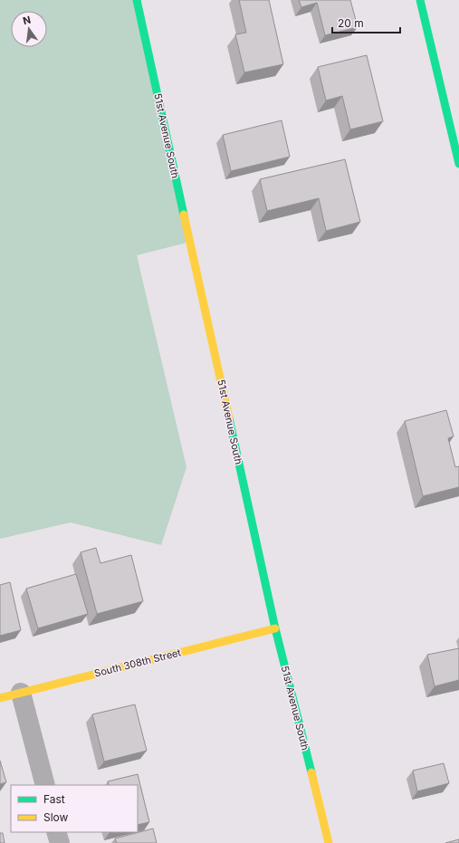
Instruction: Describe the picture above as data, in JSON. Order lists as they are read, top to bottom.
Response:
{
  "streets": {
    "main road": ["51st Avenue South", "South 308th Street"]
  },
  "crossings": [
    ["51st Avenue South", "South 308th Street"]
  ],
  "legend": ["Fast", "Slow"],
  "scale_bar": "20 m",
  "north": "top"
}
